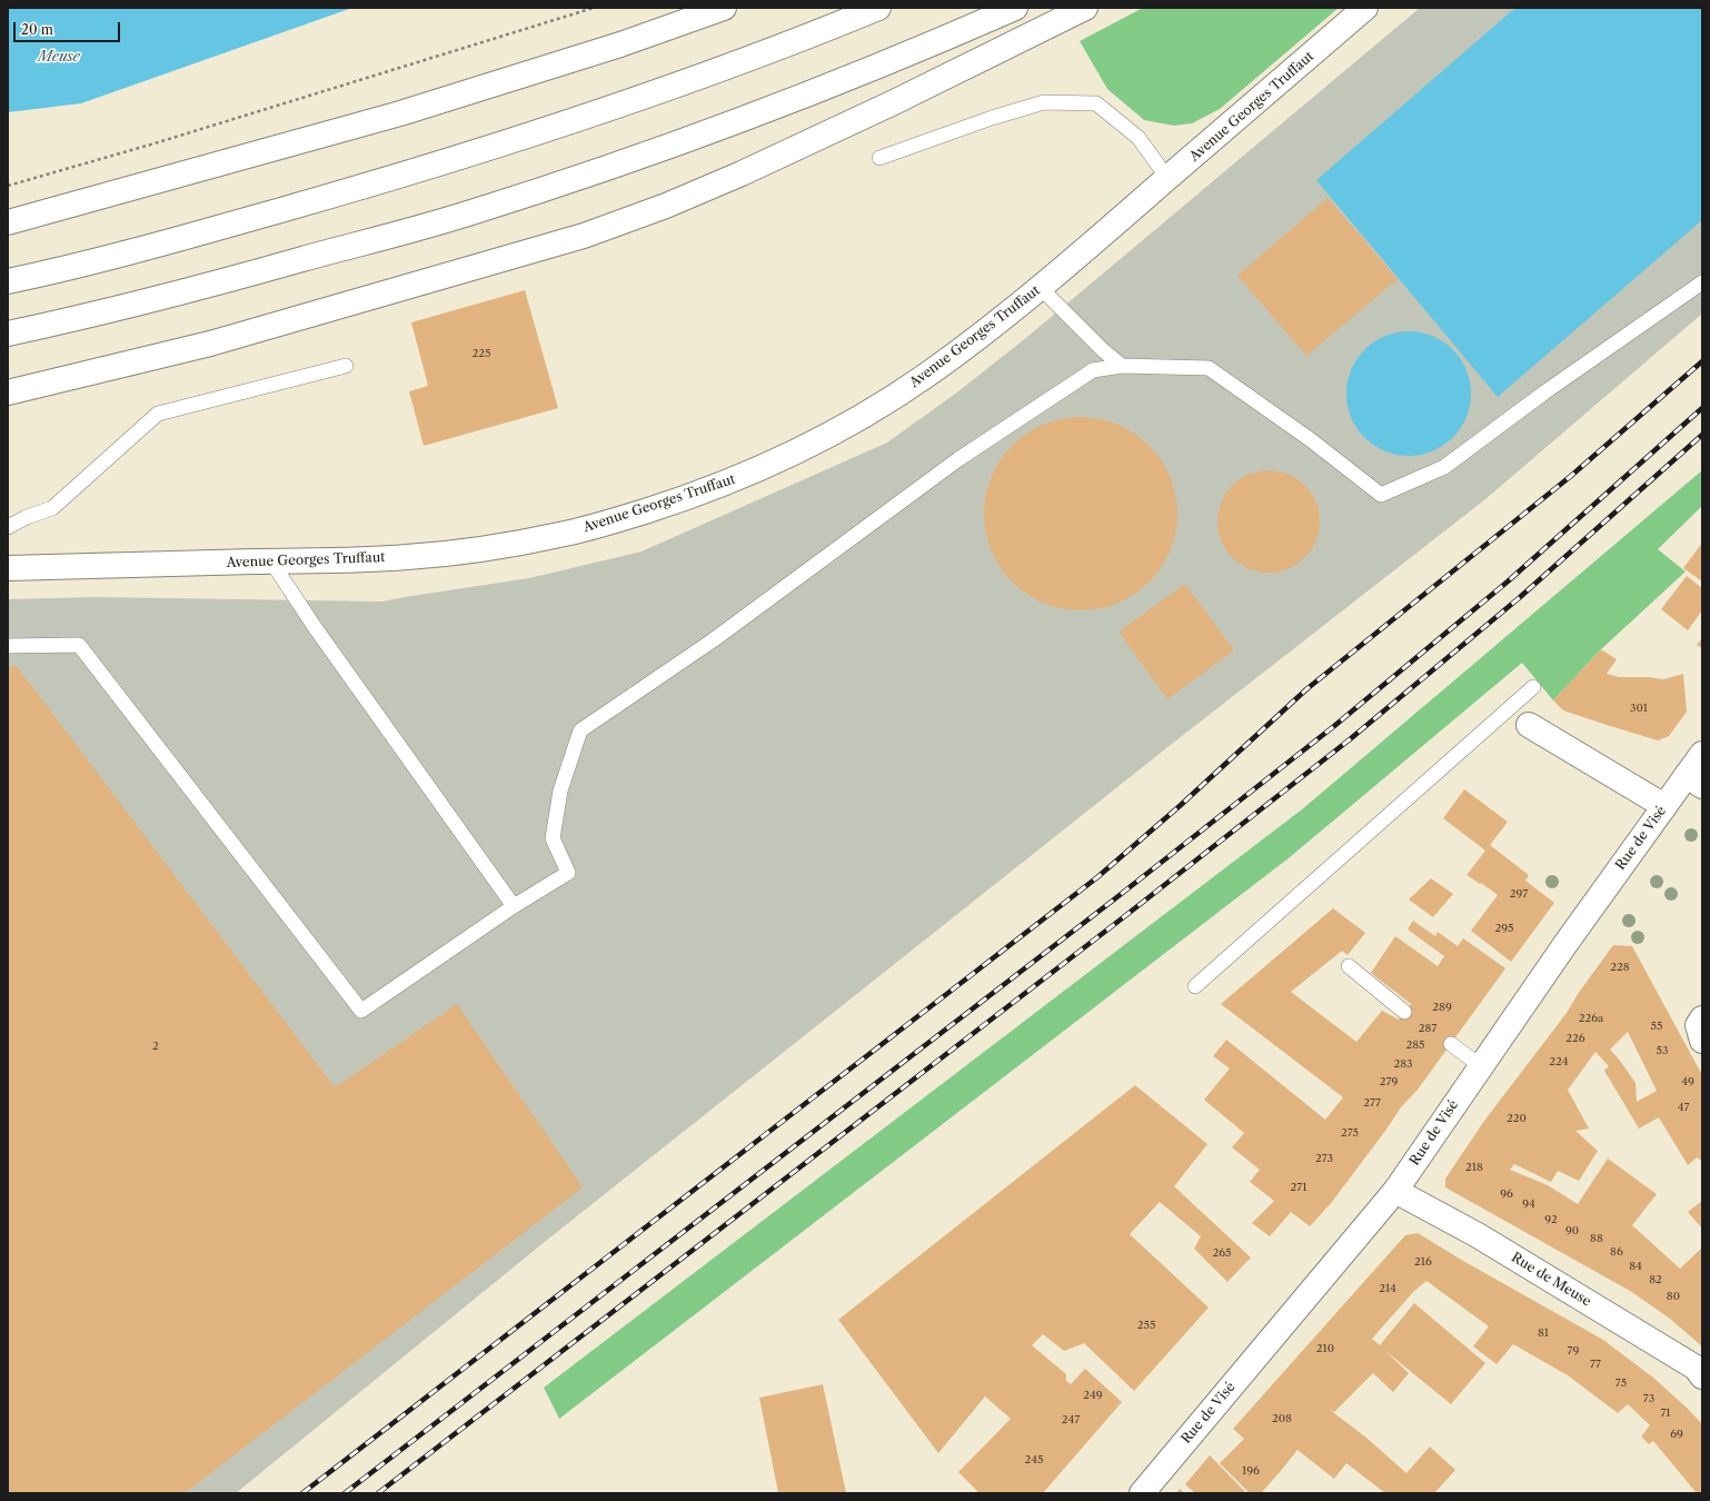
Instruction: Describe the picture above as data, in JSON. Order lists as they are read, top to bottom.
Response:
{
  "streets": {
    "main road": ["Avenue Georges Truffaut", "Rue de Visé", "Rue de Meuse"]
  },
  "crossings": [
    ["Rue de Visé", "Rue de Meuse"]
  ],
  "water": ["Meuse"],
  "house_numbers": [
    "225",
    "301",
    "297",
    "295",
    "228",
    "289",
    "226a",
    "55",
    "287",
    "226",
    "285",
    "2",
    "53",
    "224",
    "283",
    "279",
    "49",
    "277",
    "47",
    "220",
    "275",
    "273",
    "218",
    "271",
    "96",
    "94",
    "92",
    "90",
    "88",
    "86",
    "265",
    "216",
    "84",
    "82",
    "214",
    "80",
    "255",
    "81",
    "210",
    "79",
    "77",
    "75",
    "249",
    "73",
    "71",
    "208",
    "247",
    "69",
    "245",
    "196"
  ],
  "scale_bar": "20 m"
}
